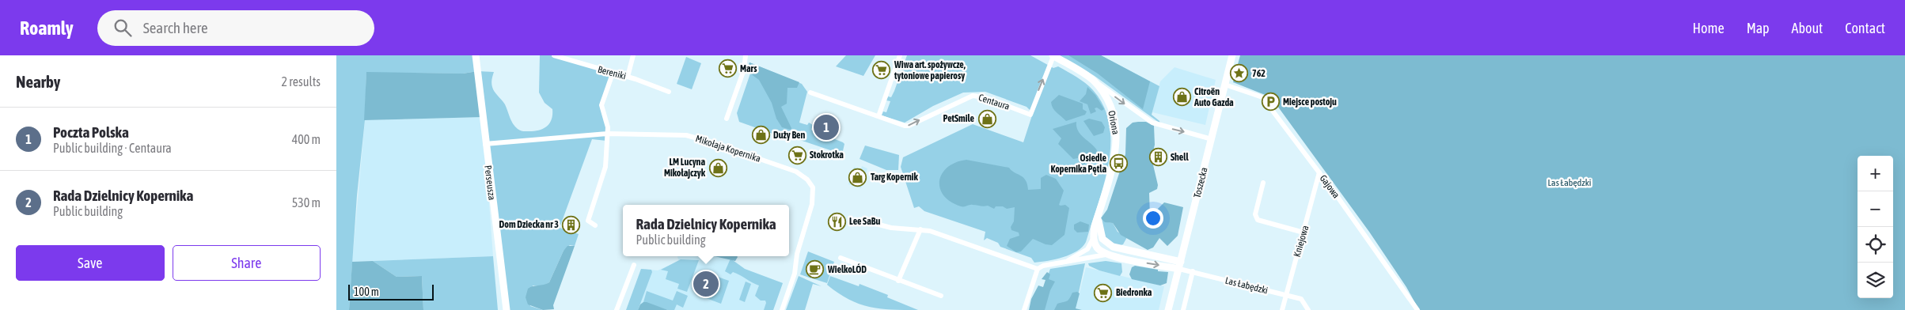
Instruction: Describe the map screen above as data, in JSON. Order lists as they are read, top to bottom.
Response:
{
  "streets": {
    "street": [
      "Bereniki",
      "Centaura",
      "Oriona",
      "Mikołaja Kopernika",
      "Perseusza",
      "Toszecka",
      "Gajowa",
      "Kniejowa",
      "Las Łabędzki"
    ]
  },
  "crossings": [
    ["Centaura", "Oriona"],
    ["Mikołaja Kopernika", "Perseusza"],
    ["Toszecka", "Gajowa"],
    ["Toszecka", "Las Łabędzki"],
    ["Gajowa", "Kniejowa"],
    ["Kniejowa", "Las Łabędzki"]
  ],
  "one_way": ["Centaura"],
  "parks": ["Las Łabędzki"],
  "places": {
    "supermarket": [
      "Mars",
      "Wiwa art. spożywcze, tytoniowe papierosy",
      "Stokrotka",
      "Biedronka"
    ],
    "place": ["762"],
    "shop": [
      "Citroën Auto Gazda",
      "PetSmile",
      "Duży Ben",
      "LM Lucyna Mikołajczyk",
      "Targ Kopernik"
    ],
    "parking": ["Miejsce postoju"],
    "building": ["Shell", "Dom Dziecka nr 3"],
    "bus stop": ["Osiedle Kopernika Pętla"],
    "restaurant": ["Lee SaBu"],
    "cafe": ["WielkoLÓD"]
  },
  "scale_bar": "100 m",
  "page": {
    "header": "Roamly",
    "search": "Search here",
    "nav": [
      "Home",
      "Map",
      "About",
      "Contact"
    ],
    "heading": ["Nearby", "2 results"],
    "list": [
      {
        "mark": "1",
        "name": "Poczta Polska",
        "note": "Public building · Centaura",
        "value": "400 m"
      },
      {
        "mark": "2",
        "name": "Rada Dzielnicy Kopernika",
        "note": "Public building",
        "value": "530 m"
      }
    ],
    "pins": ["1", "2"],
    "map_buttons": ["+", "−"],
    "popup": ["Rada Dzielnicy Kopernika", "Public building"],
    "buttons": ["Save", "Share"],
    "scale": "100 m"
  }
}
